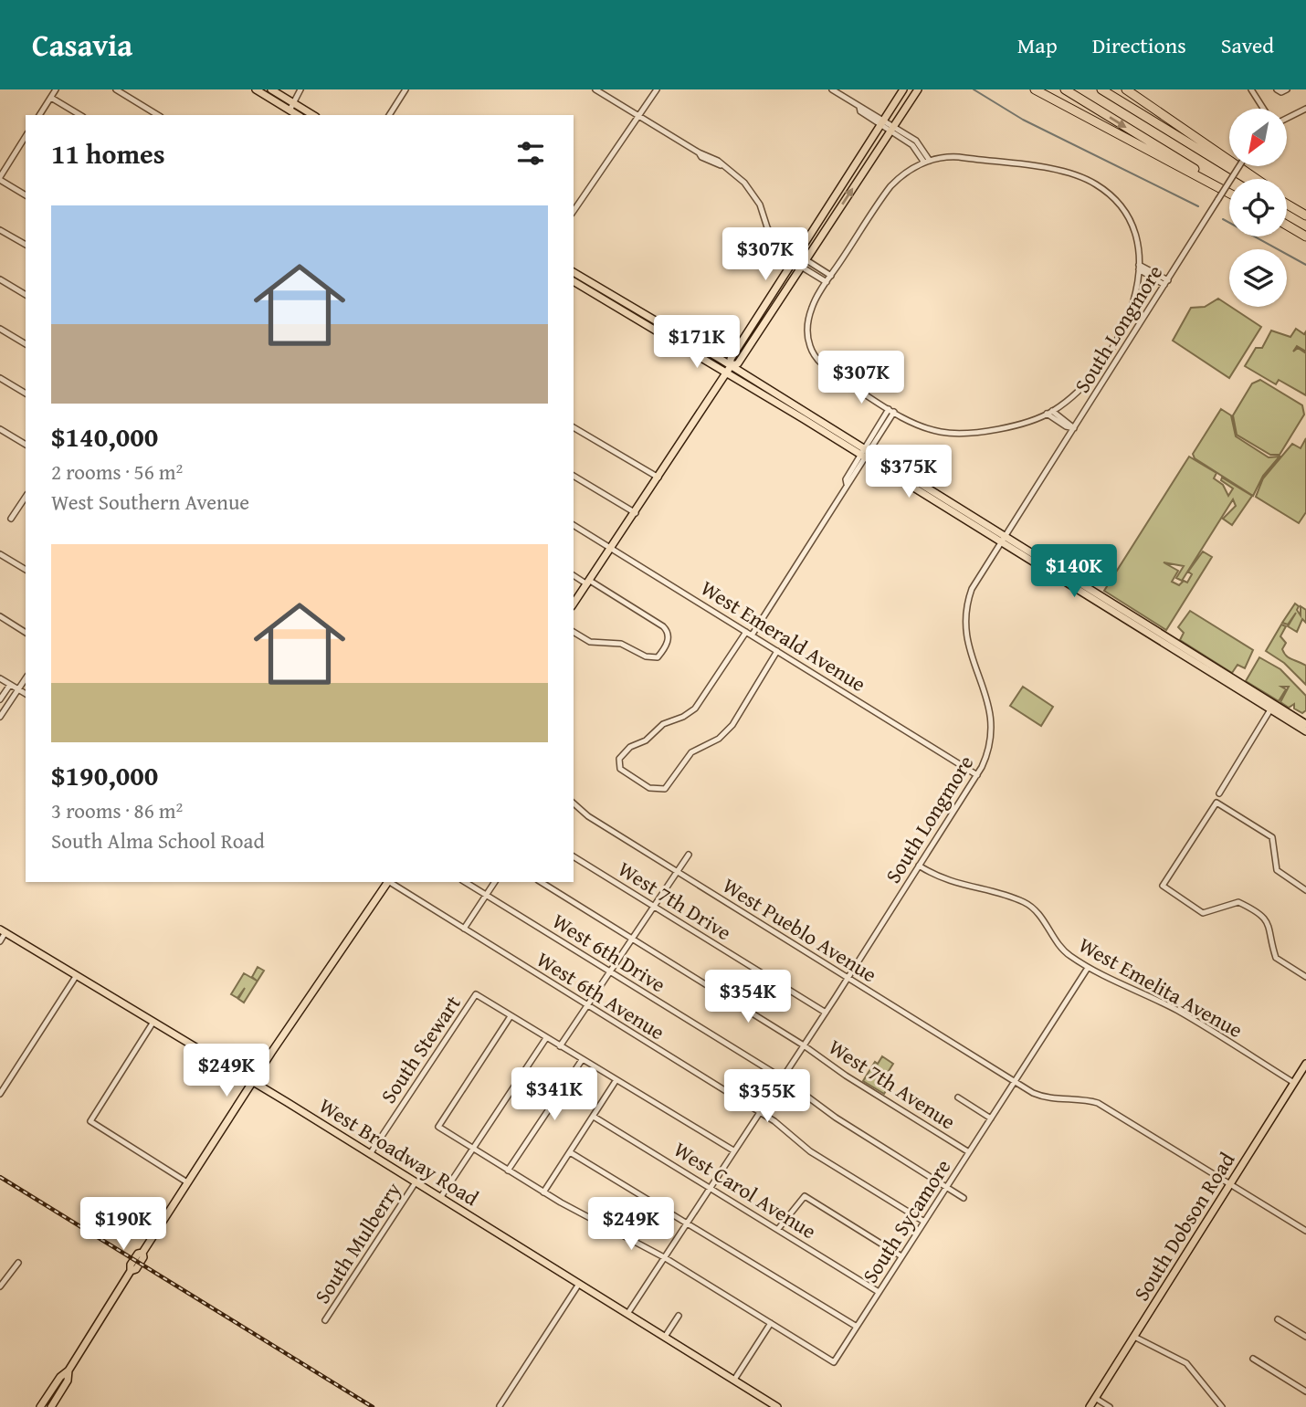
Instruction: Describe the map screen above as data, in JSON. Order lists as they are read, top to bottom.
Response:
{
  "streets": {
    "main road": ["West Broadway Road", "South Dobson Road"],
    "street": [
      "South Longmore",
      "West Emerald Avenue",
      "West 7th Drive",
      "West Pueblo Avenue",
      "West 6th Drive",
      "West Emelita Avenue",
      "West 6th Avenue",
      "South Stewart",
      "West 7th Avenue",
      "West Carol Avenue",
      "South Sycamore",
      "South Mulberry"
    ]
  },
  "crossings": [
    ["South Longmore", "West Emerald Avenue"],
    ["South Longmore", "West 7th Drive"],
    ["South Longmore", "West Pueblo Avenue"],
    ["South Longmore", "West 6th Drive"],
    ["South Longmore", "West Emelita Avenue"],
    ["South Longmore", "West 6th Avenue"],
    ["South Longmore", "West 7th Avenue"],
    ["South Longmore", "West Broadway Road"],
    ["South Longmore", "West Carol Avenue"],
    ["West Pueblo Avenue", "South Sycamore"],
    ["West Pueblo Avenue", "South Dobson Road"],
    ["West 6th Drive", "South Sycamore"],
    ["West Emelita Avenue", "South Sycamore"],
    ["West Emelita Avenue", "South Dobson Road"],
    ["West 6th Avenue", "South Sycamore"],
    ["South Stewart", "West Broadway Road"],
    ["West 7th Avenue", "South Sycamore"],
    ["West Broadway Road", "South Mulberry"],
    ["West Carol Avenue", "South Sycamore"]
  ],
  "north": "bottom left",
  "page": {
    "header": "Casavia",
    "nav": ["Map", "Directions", "Saved"],
    "heading": "11 homes",
    "list": [
      {
        "name": "$140,000",
        "note": "2 rooms · 56 m² · West Southern Avenue"
      },
      {
        "name": "$190,000",
        "note": "3 rooms · 86 m² · South Alma School Road"
      }
    ],
    "price": [
      "$307K",
      "$171K",
      "$307K",
      "$375K",
      "$140K",
      "$354K",
      "$249K",
      "$341K",
      "$355K",
      "$190K",
      "$249K"
    ]
  }
}
